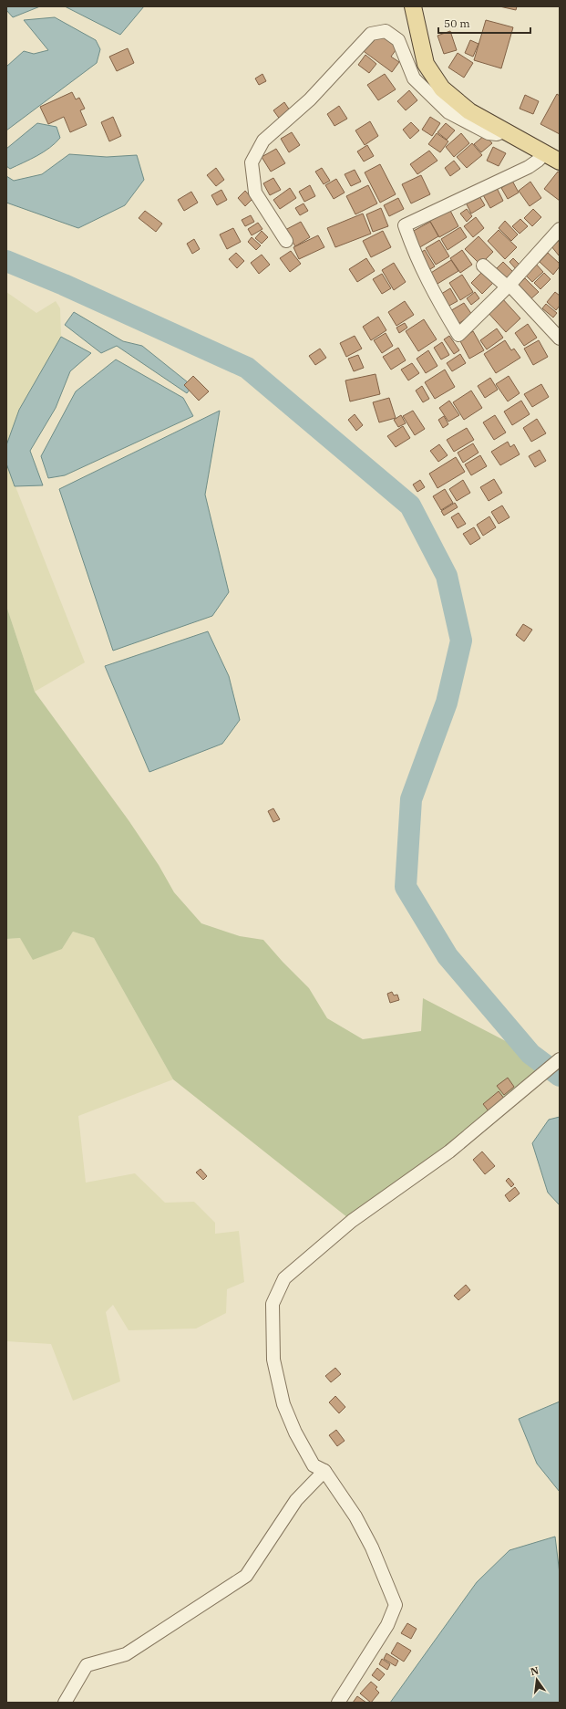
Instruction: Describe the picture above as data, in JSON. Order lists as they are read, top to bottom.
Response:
{
  "scale_bar": "50 m",
  "north": "top"
}
